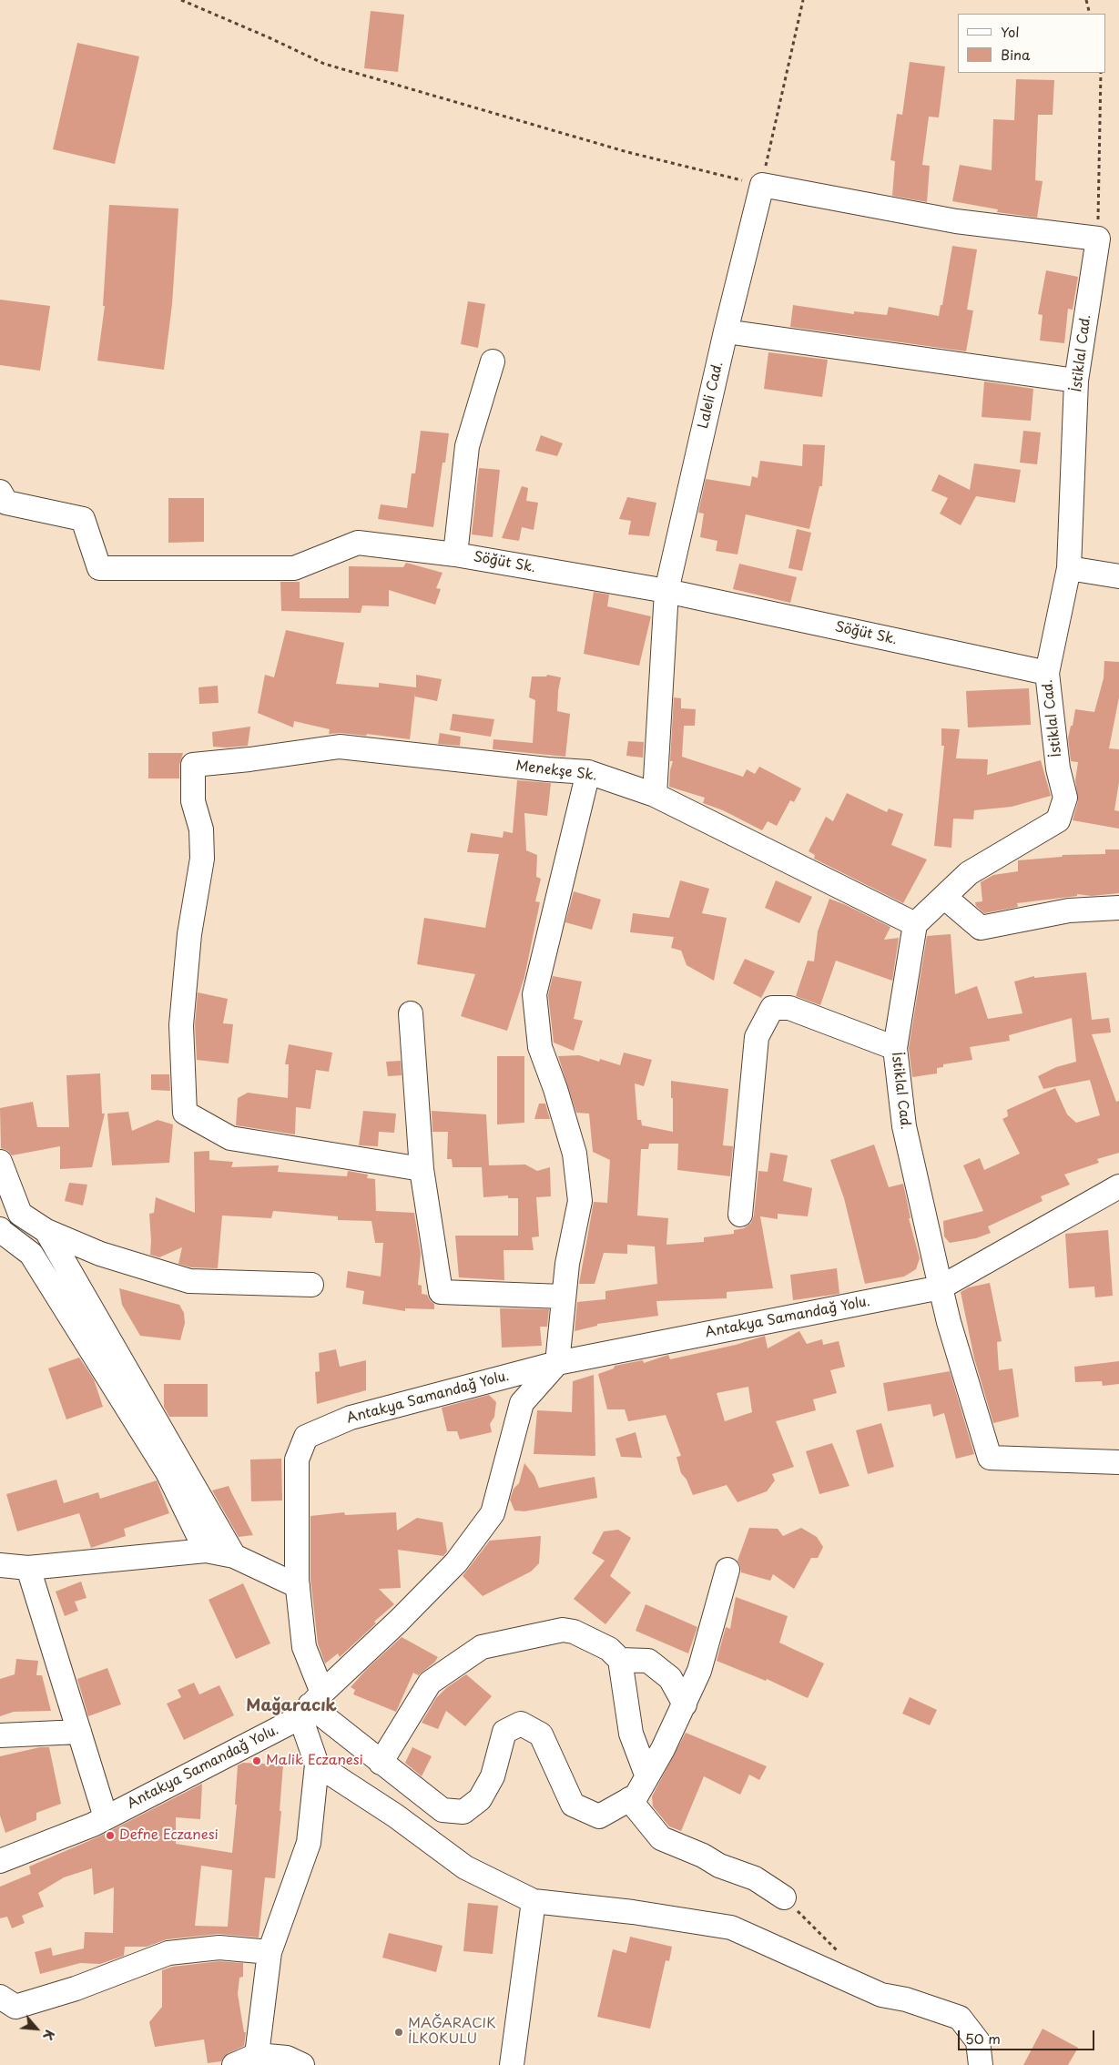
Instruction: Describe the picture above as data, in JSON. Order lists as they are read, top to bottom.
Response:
{
  "streets": {
    "street": [
      "İstiklal Cad.",
      "Laleli Cad.",
      "Söğüt Sk.",
      "Menekşe Sk.",
      "Antakya Samandağ Yolu."
    ]
  },
  "crossings": [
    ["İstiklal Cad.", "Söğüt Sk."],
    ["İstiklal Cad.", "Menekşe Sk."],
    ["İstiklal Cad.", "Antakya Samandağ Yolu."],
    ["Laleli Cad.", "Söğüt Sk."],
    ["Laleli Cad.", "Menekşe Sk."]
  ],
  "districts": ["Mağaracık"],
  "places": ["Malik Eczanesi", "Defne Eczanesi", "MAĞARACIK İLKOKULU"],
  "legend": ["Yol", "Bina"],
  "scale_bar": "50 m",
  "north": "bottom right"
}
